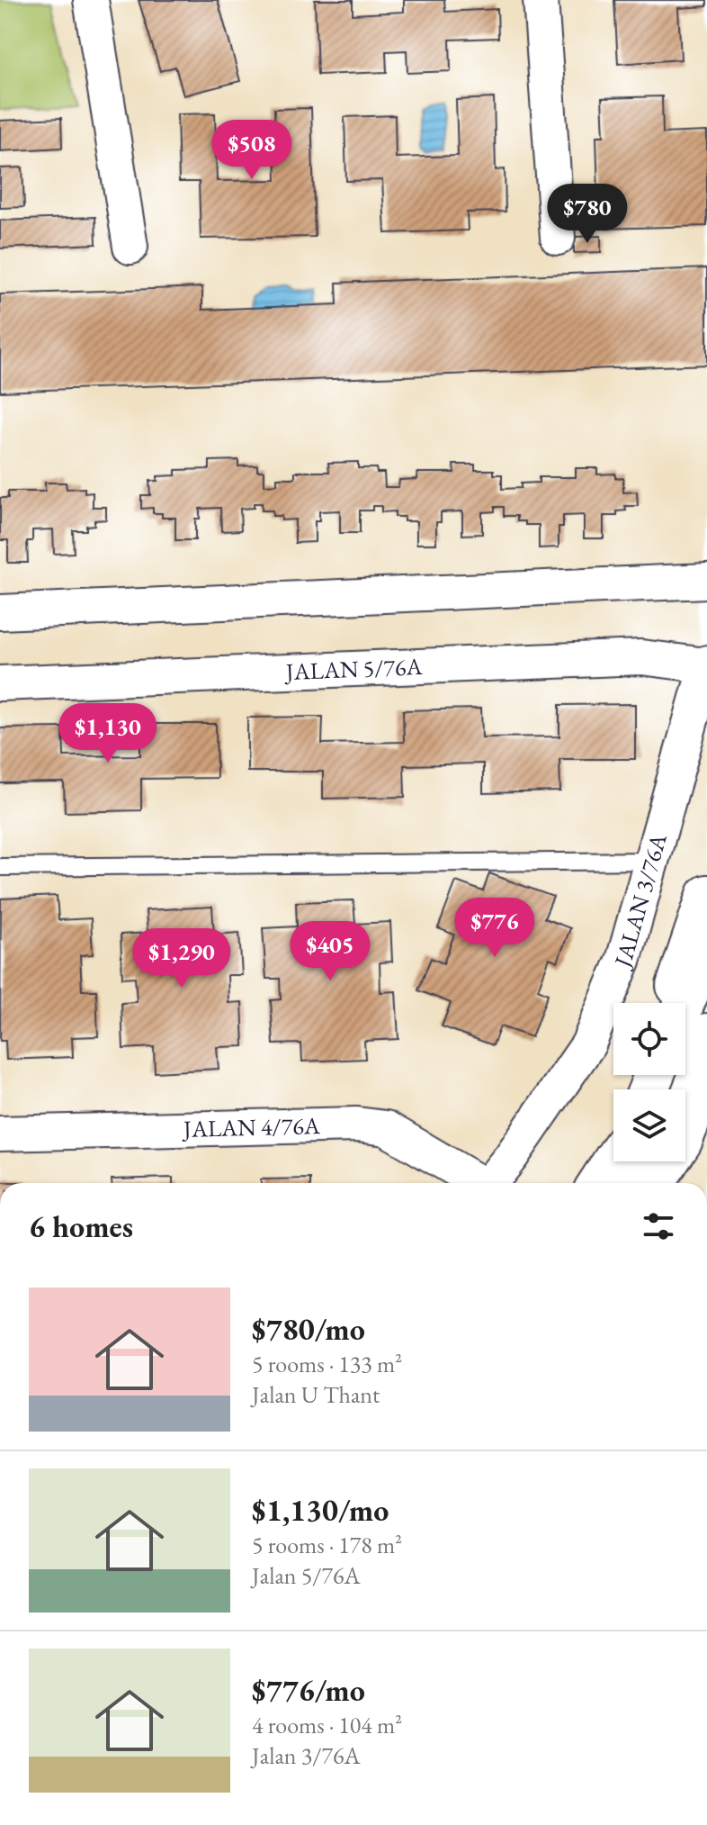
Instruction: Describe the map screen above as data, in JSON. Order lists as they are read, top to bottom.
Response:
{
  "streets": {
    "street": ["JALAN 5/76A", "JALAN 3/76A", "JALAN 4/76A"]
  },
  "crossings": [
    ["JALAN 5/76A", "JALAN 3/76A"]
  ],
  "page": {
    "price": [
      "$508",
      "$780",
      "$1,130",
      "$776",
      "$405",
      "$1,290"
    ],
    "heading": "6 homes",
    "list": [
      {
        "name": "$780/mo",
        "note": "5 rooms · 133 m² · Jalan U Thant"
      },
      {
        "name": "$1,130/mo",
        "note": "5 rooms · 178 m² · Jalan 5/76A"
      },
      {
        "name": "$776/mo",
        "note": "4 rooms · 104 m² · Jalan 3/76A"
      }
    ]
  }
}
